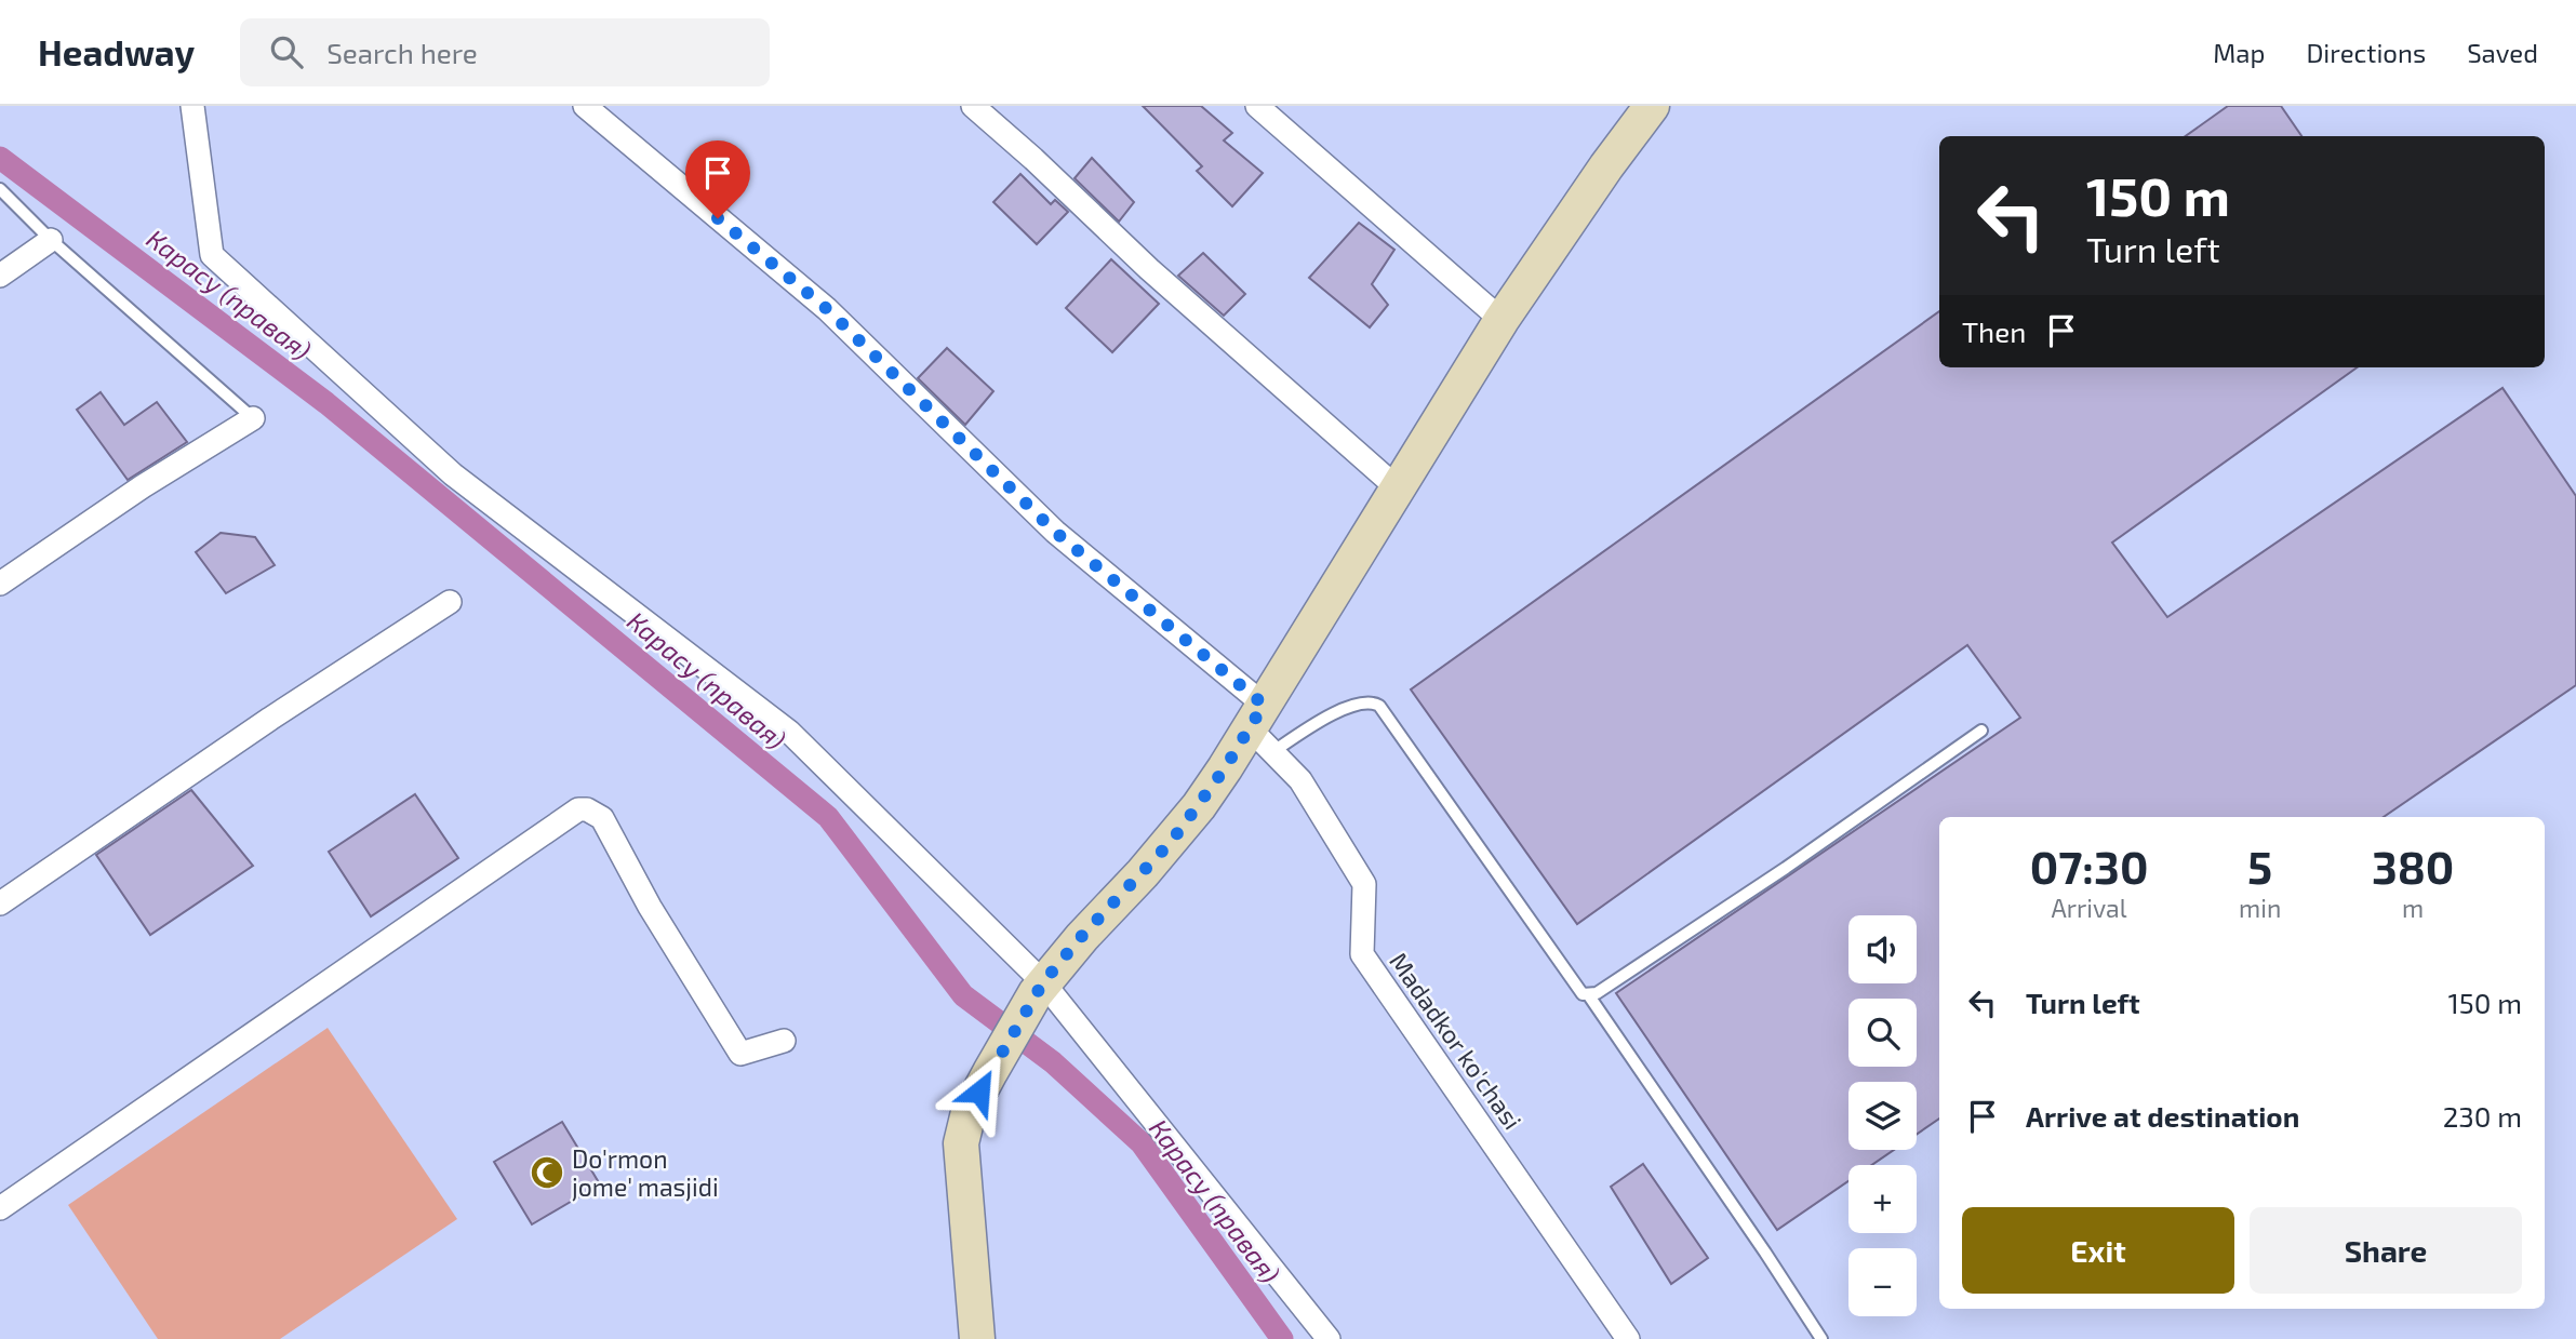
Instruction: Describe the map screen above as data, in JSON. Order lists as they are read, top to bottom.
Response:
{
  "streets": {
    "street": ["Madadkor ko'chasi"]
  },
  "water": ["Карасу (правая)"],
  "places": {
    "mosque": ["Do'rmon jome' masjidi"]
  },
  "page": {
    "header": "Headway",
    "search": "Search here",
    "nav": ["Map", "Directions", "Saved"],
    "turn": ["150 m", "Turn left"],
    "then": "Then",
    "eta": [
      "07:30",
      "Arrival",
      "5",
      "min",
      "380",
      "m"
    ],
    "map_buttons": ["+", "−"],
    "list": [
      {
        "name": "Turn left",
        "value": "150 m"
      },
      {
        "name": "Arrive at destination",
        "value": "230 m"
      }
    ],
    "buttons": ["Exit", "Share"]
  }
}
